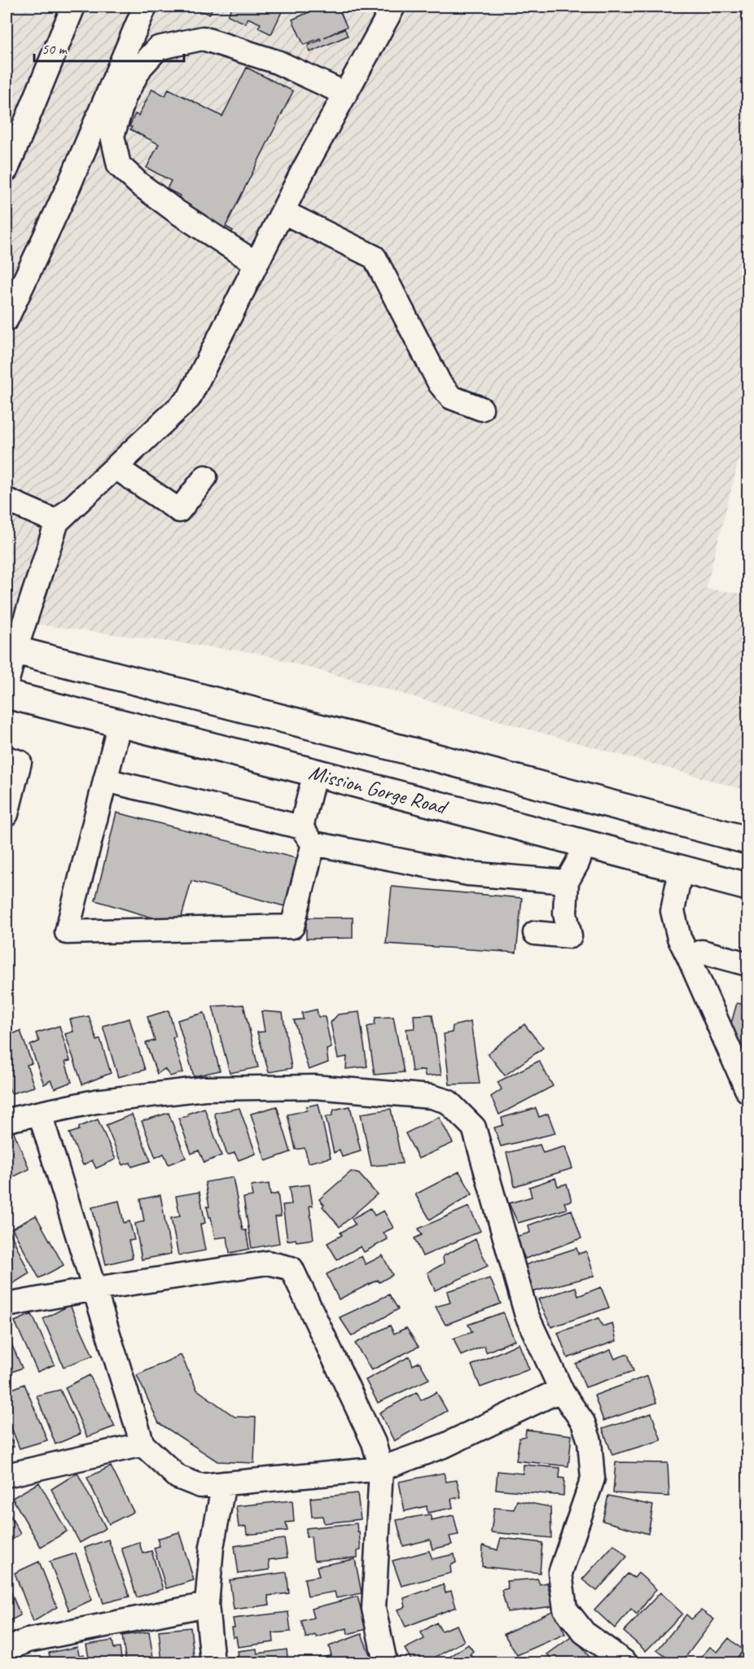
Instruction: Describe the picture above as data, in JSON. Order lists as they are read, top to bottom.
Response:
{
  "streets": {
    "main road": ["Mission Gorge Road"]
  },
  "scale_bar": "50 m"
}
